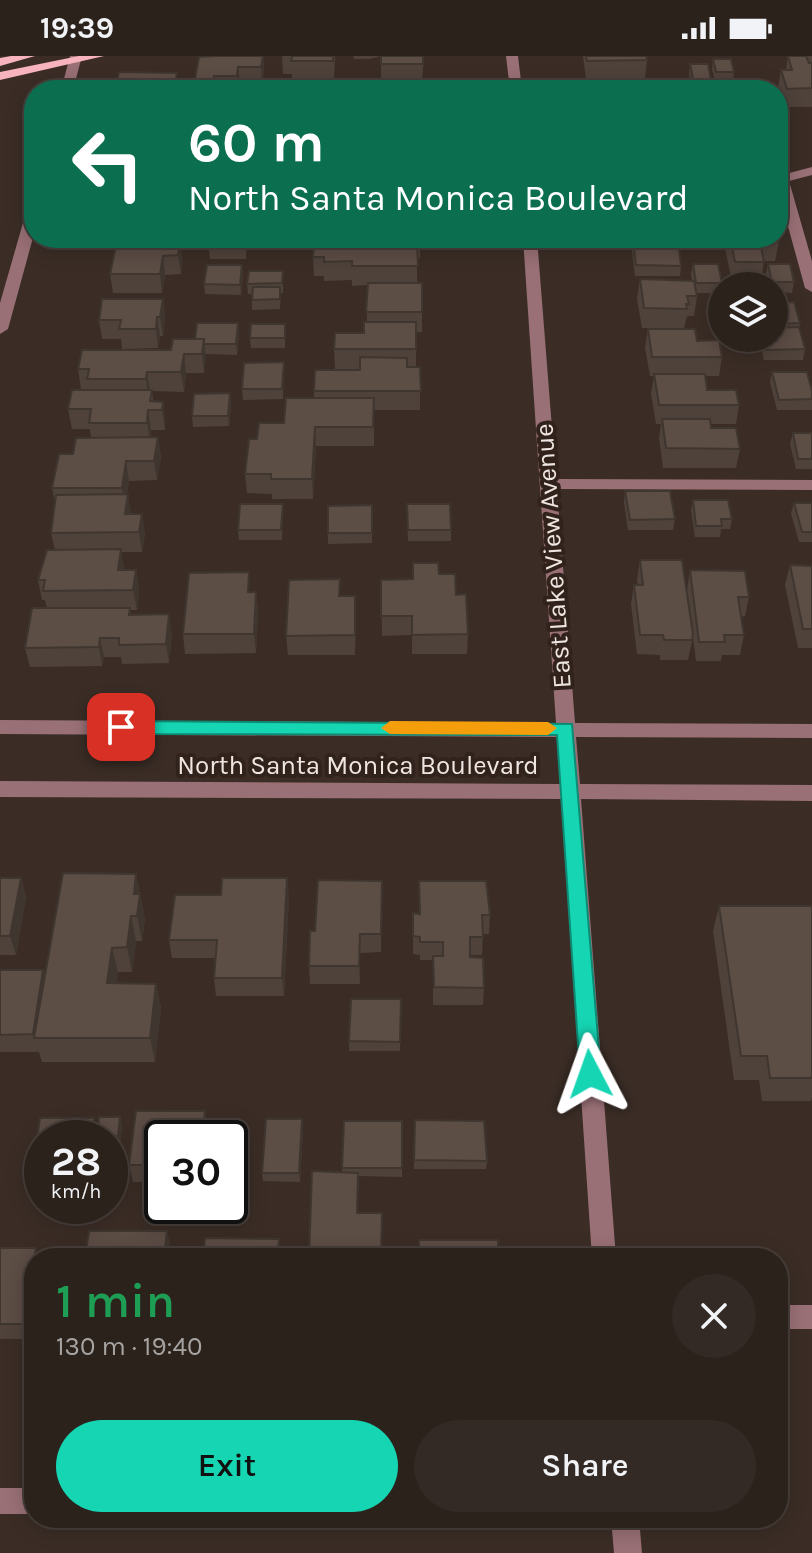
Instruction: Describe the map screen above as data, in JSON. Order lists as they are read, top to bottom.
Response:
{
  "streets": {
    "street": ["East Lake View Avenue", "North Santa Monica Boulevard"]
  },
  "crossings": [
    ["East Lake View Avenue", "North Santa Monica Boulevard"]
  ],
  "page": {
    "status": "19:39",
    "turn": ["60 m", "North Santa Monica Boulevard"],
    "speed": "28 km/h",
    "limit": "30",
    "heading": ["1 min", "130 m · 19:40"],
    "buttons": ["Exit", "Share"]
  }
}
